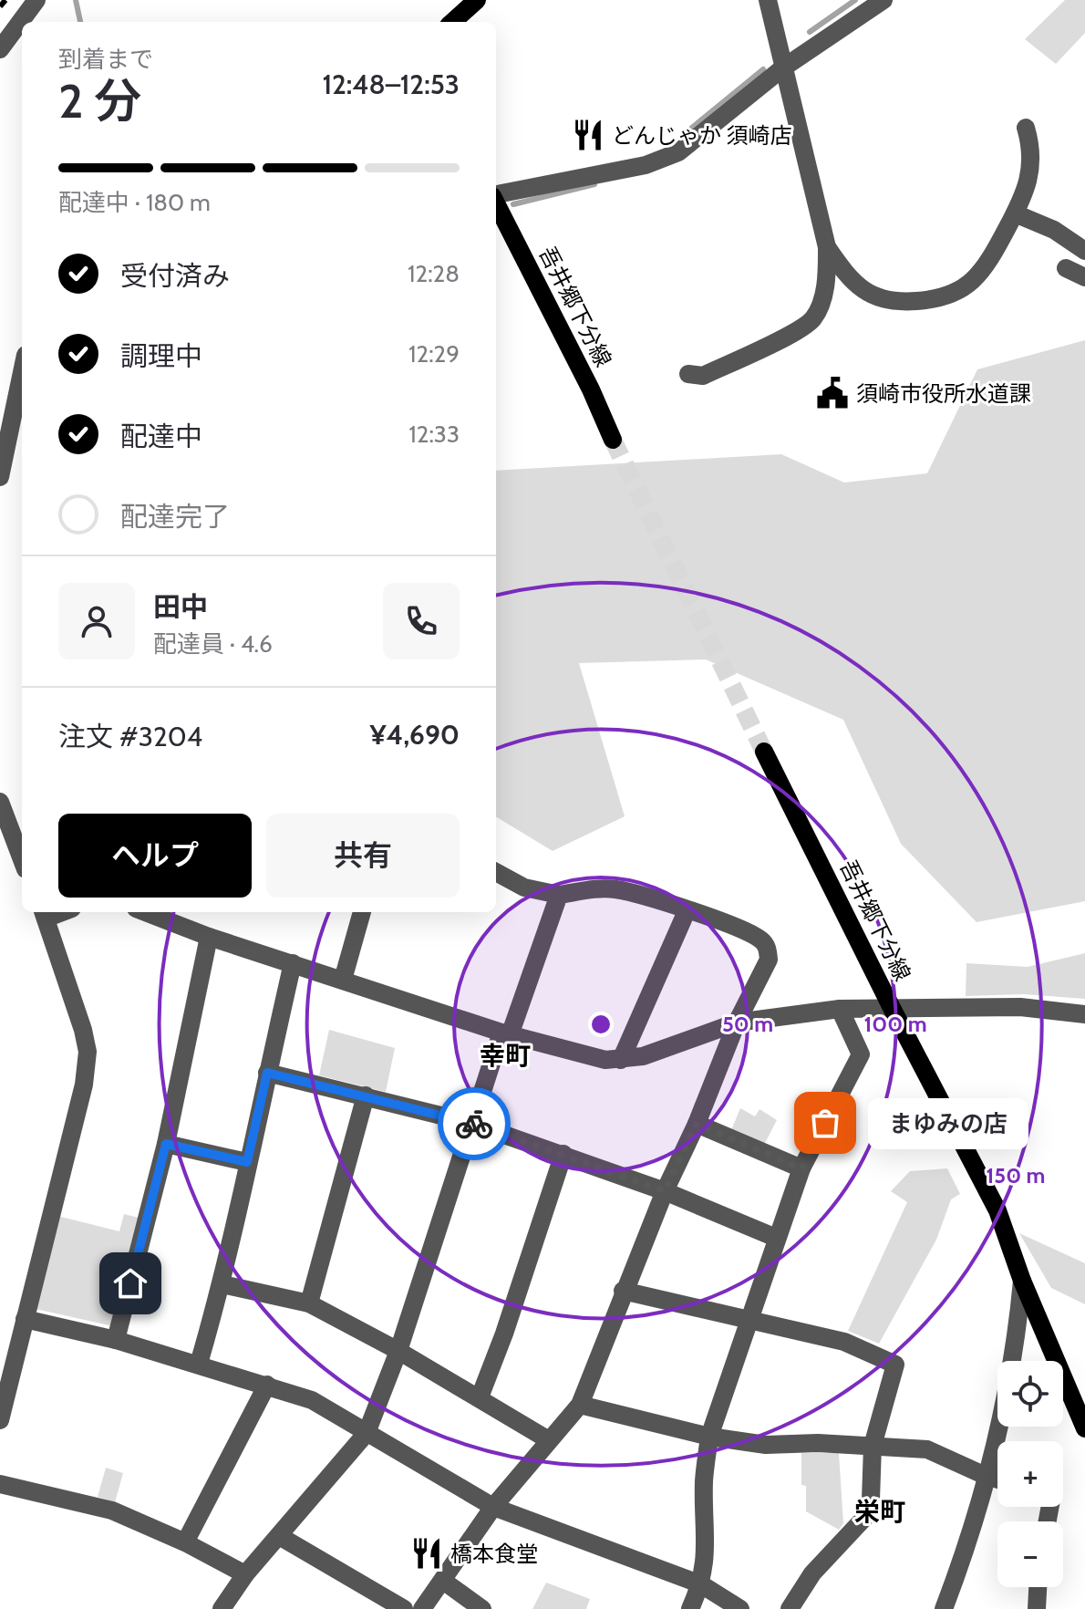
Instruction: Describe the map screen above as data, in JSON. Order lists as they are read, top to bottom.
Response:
{
  "streets": {
    "main road": ["吾井郷下分線"]
  },
  "districts": ["幸町", "栄町"],
  "places": {
    "restaurant": ["どんじゃか 須崎店", "橋本食堂"],
    "public building": ["須崎市役所水道課"],
    "other": ["まゆみの店"]
  },
  "page": {
    "heading": ["2 分", "到着まで", "12:48–12:53"],
    "panel": [
      "田中",
      "配達員 · 4.6",
      "注文 #3204",
      "¥4,690"
    ],
    "bar": "配達中 · 180 m",
    "list": [
      ["受付済み", "12:28"],
      ["調理中", "12:29"],
      ["配達中", "12:33"],
      "配達完了"
    ],
    "buttons": ["ヘルプ", "共有"],
    "bubble": "まゆみの店",
    "map_buttons": ["+", "−"]
  },
  "rings": ["50 m", "100 m", "150 m"]
}
